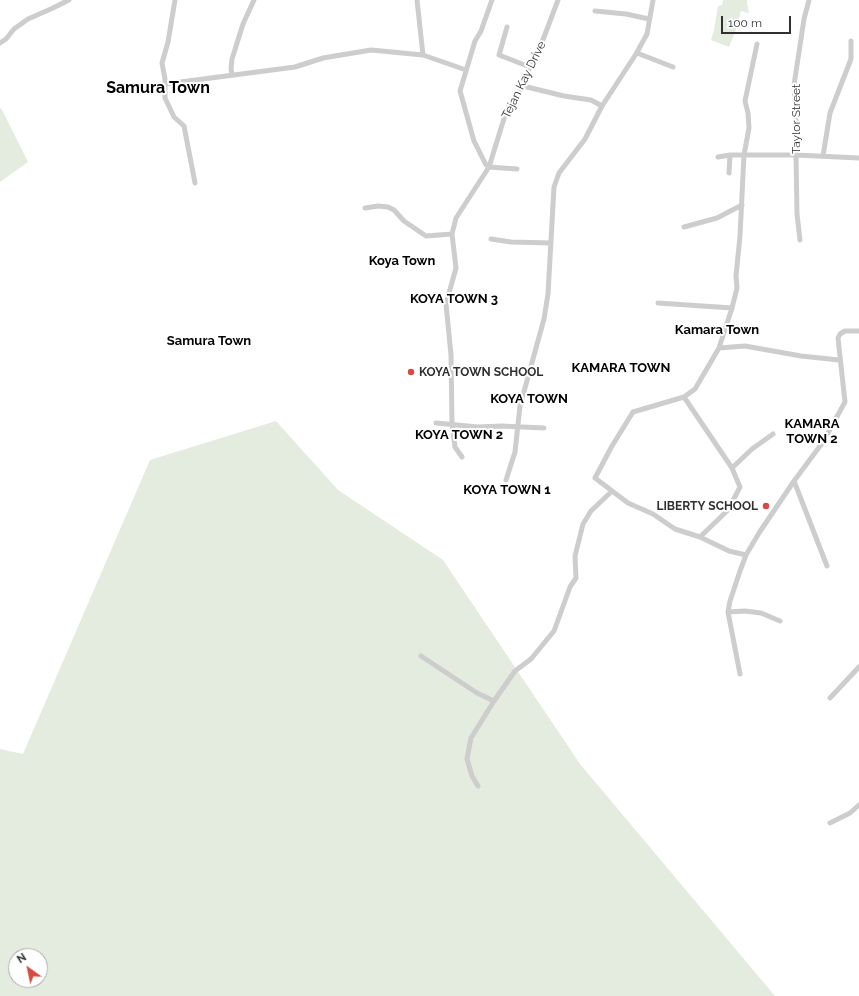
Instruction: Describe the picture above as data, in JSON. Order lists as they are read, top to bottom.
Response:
{
  "streets": {
    "street": ["Tejan Kay Drive", "Taylor Street"]
  },
  "districts": [
    "Samura Town",
    "Koya Town",
    "KOYA TOWN 3",
    "Kamara Town",
    "Samura Town",
    "KAMARA TOWN",
    "KOYA TOWN",
    "KAMARA TOWN 2",
    "KOYA TOWN 2",
    "KOYA TOWN 1"
  ],
  "places": ["KOYA TOWN SCHOOL", "LIBERTY SCHOOL"],
  "scale_bar": "100 m",
  "north": "top left"
}
